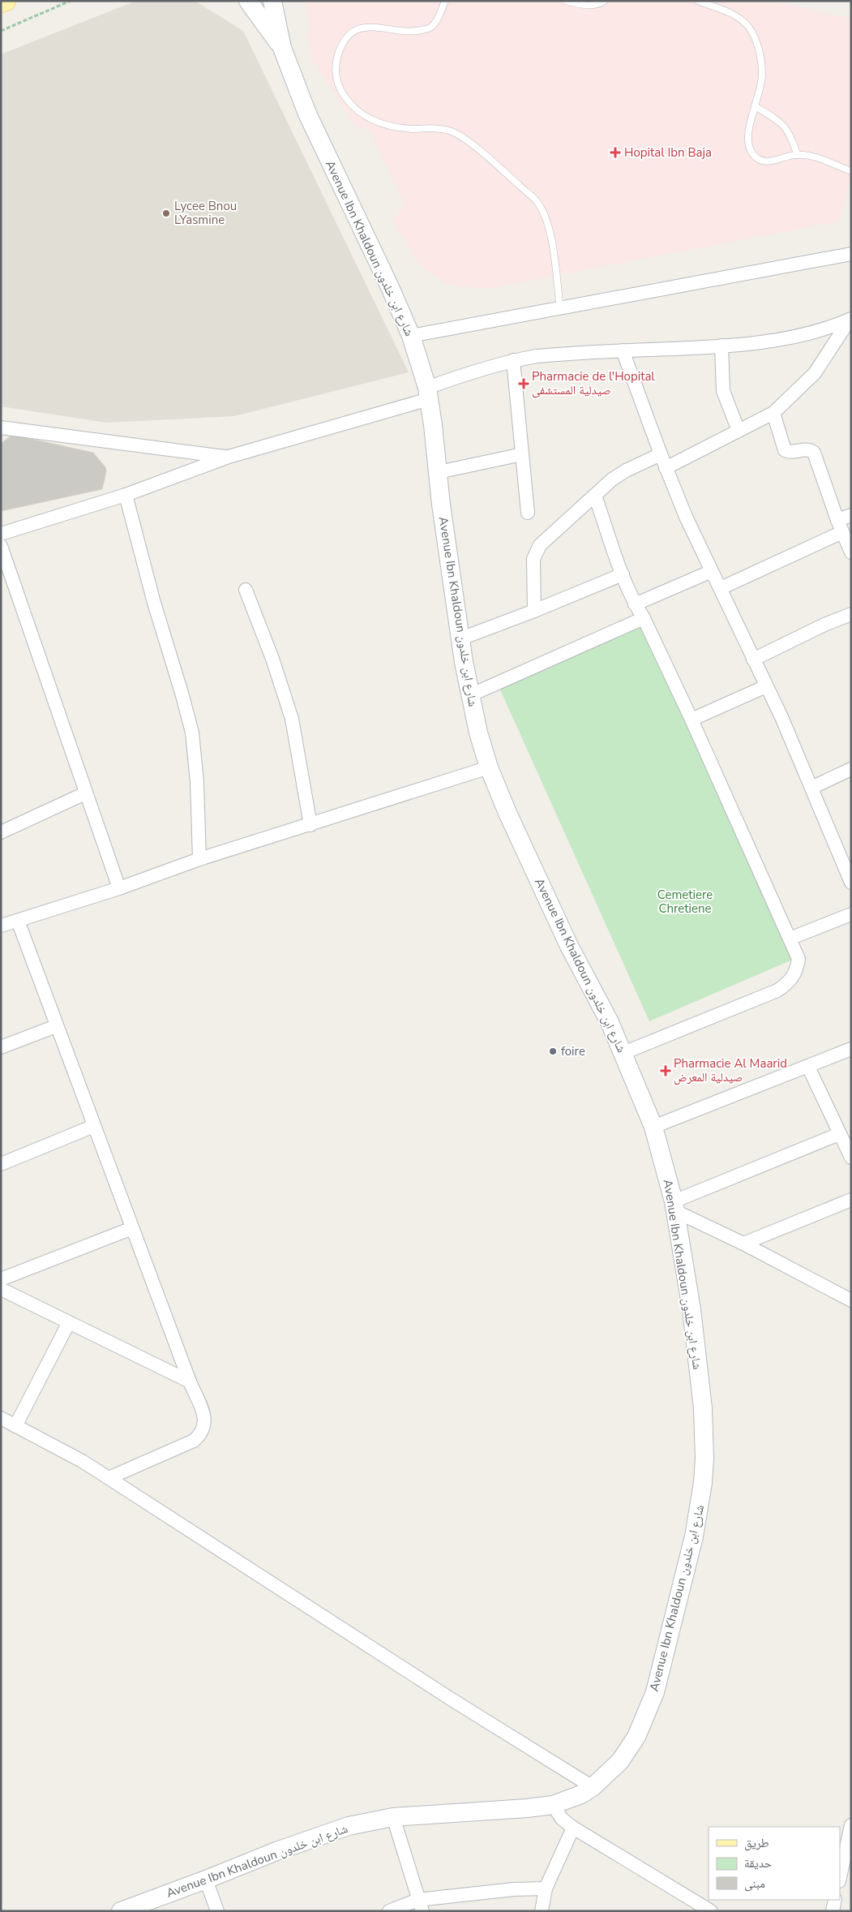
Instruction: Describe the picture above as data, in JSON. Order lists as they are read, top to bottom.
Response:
{
  "streets": {
    "street": ["Avenue Ibn Khaldoun شارع ابن خلدون"]
  },
  "parks": ["Cemetiere Chretiene"],
  "places": {
    "health": ["Hopital Ibn Baja", "Pharmacie de l'Hopital صيدلية المستشفى", "Pharmacie Al Maarid صيدلية المعرض"],
    "other": ["Lycee Bnou LYasmine", "foire"]
  },
  "legend": ["طريق", "حديقة", "مبنى"]
}
